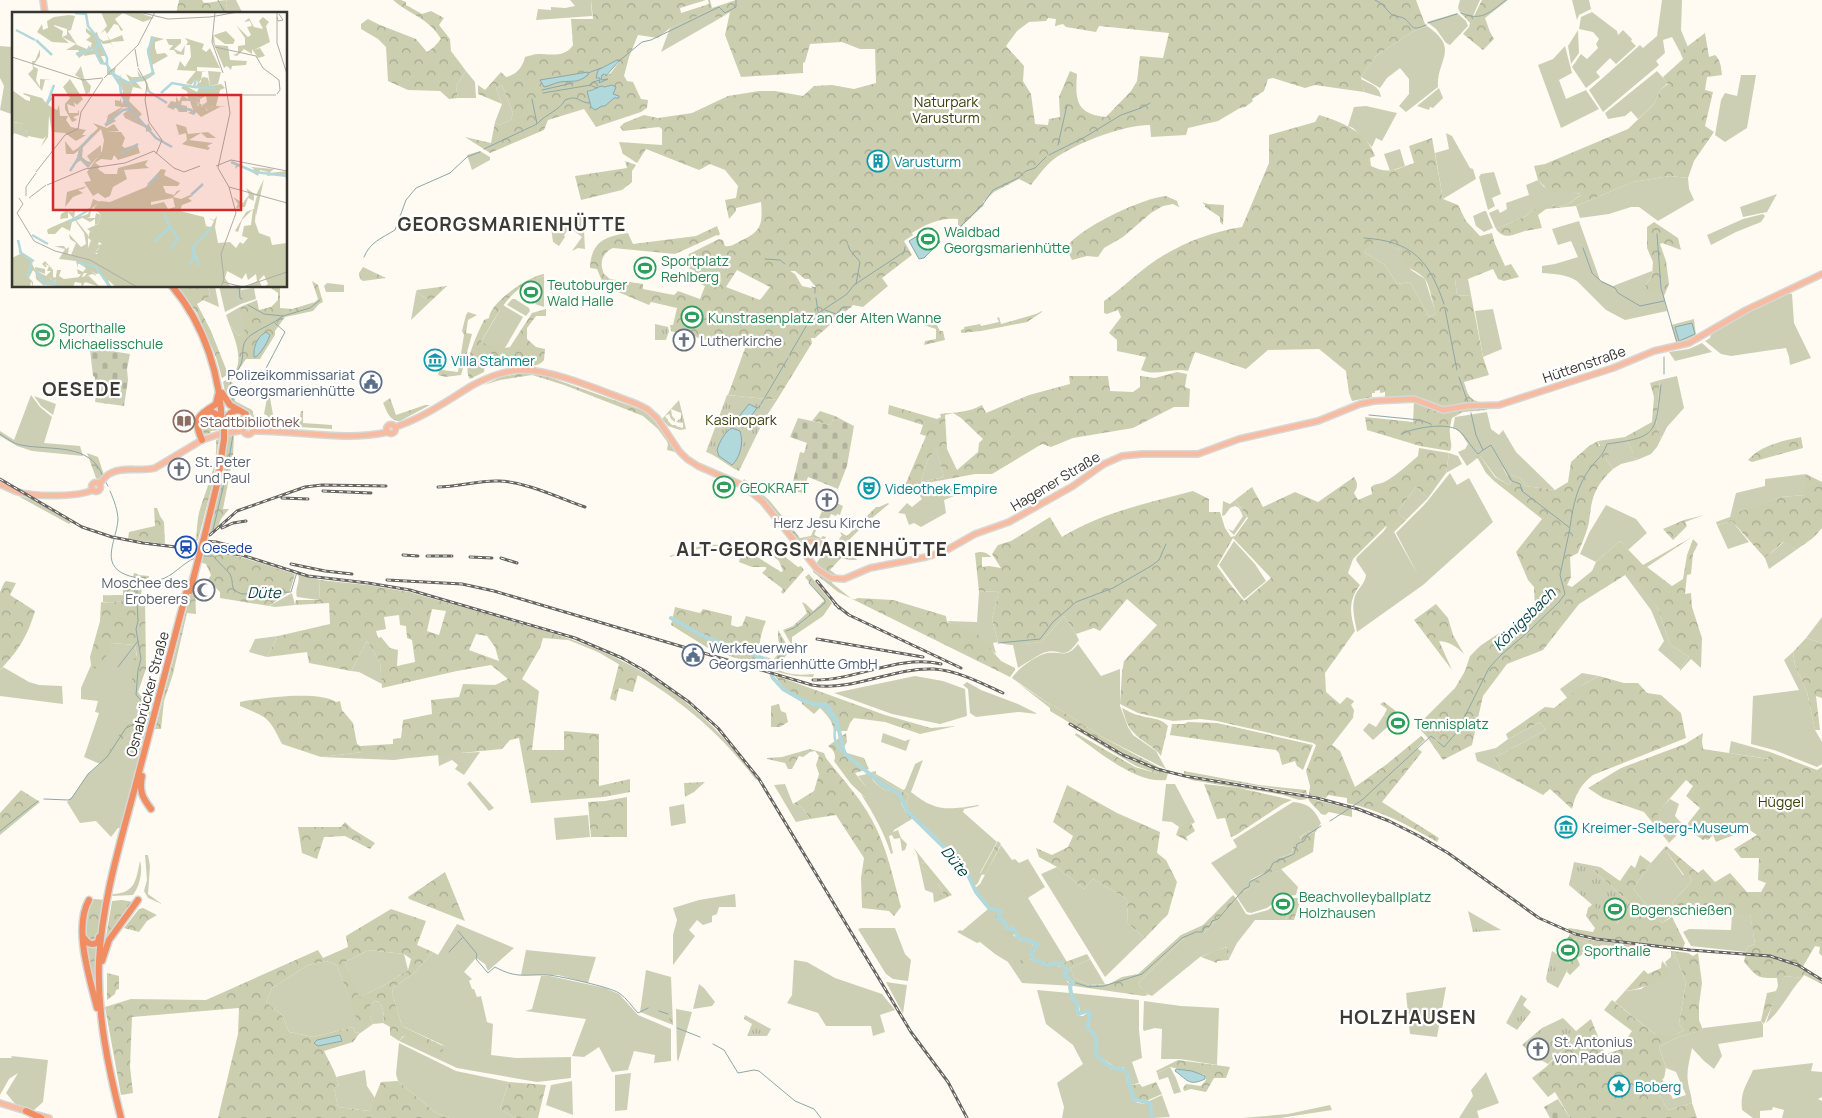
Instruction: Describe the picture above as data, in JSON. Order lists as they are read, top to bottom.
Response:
{
  "streets": {
    "highway": ["Osnabrücker Straße"],
    "main road": ["Hüttenstraße", "Hagener Straße"]
  },
  "crossings": [
    ["Hüttenstraße", "Hagener Straße"]
  ],
  "districts": [
    "GEORGSMARIENHÜTTE",
    "OESEDE",
    "ALT-GEORGSMARIENHÜTTE",
    "HOLZHAUSEN"
  ],
  "water": ["Düte", "Königsbach"],
  "parks": ["Naturpark Varusturm", "Kasinopark", "Hüggel"],
  "places": {
    "building": ["Varusturm"],
    "sports": [
      "Waldbad Georgsmarienhütte",
      "Sportplatz Rehlberg",
      "Teutoburger Wald Halle",
      "Kunstrasenplatz an der Alten Wanne",
      "Sporthalle Michaelisschule",
      "GEOKRAFT",
      "Tennisplatz",
      "Beachvolleyballplatz Holzhausen",
      "Bogenschießen",
      "Sporthalle"
    ],
    "church": [
      "Lutherkirche",
      "St. Peter und Paul",
      "Herz Jesu Kirche",
      "St. Antonius von Padua"
    ],
    "museum": ["Villa Stahmer", "Kreimer-Selberg-Museum"],
    "public building": ["Polizeikommissariat Georgsmarienhütte", "Werkfeuerwehr Georgsmarienhütte GmbH"],
    "library": ["Stadtbibliothek"],
    "theatre": ["Videothek Empire"],
    "station": ["Oesede"],
    "mosque": ["Moschee des Eroberers"],
    "place": ["Boberg"]
  }
}
